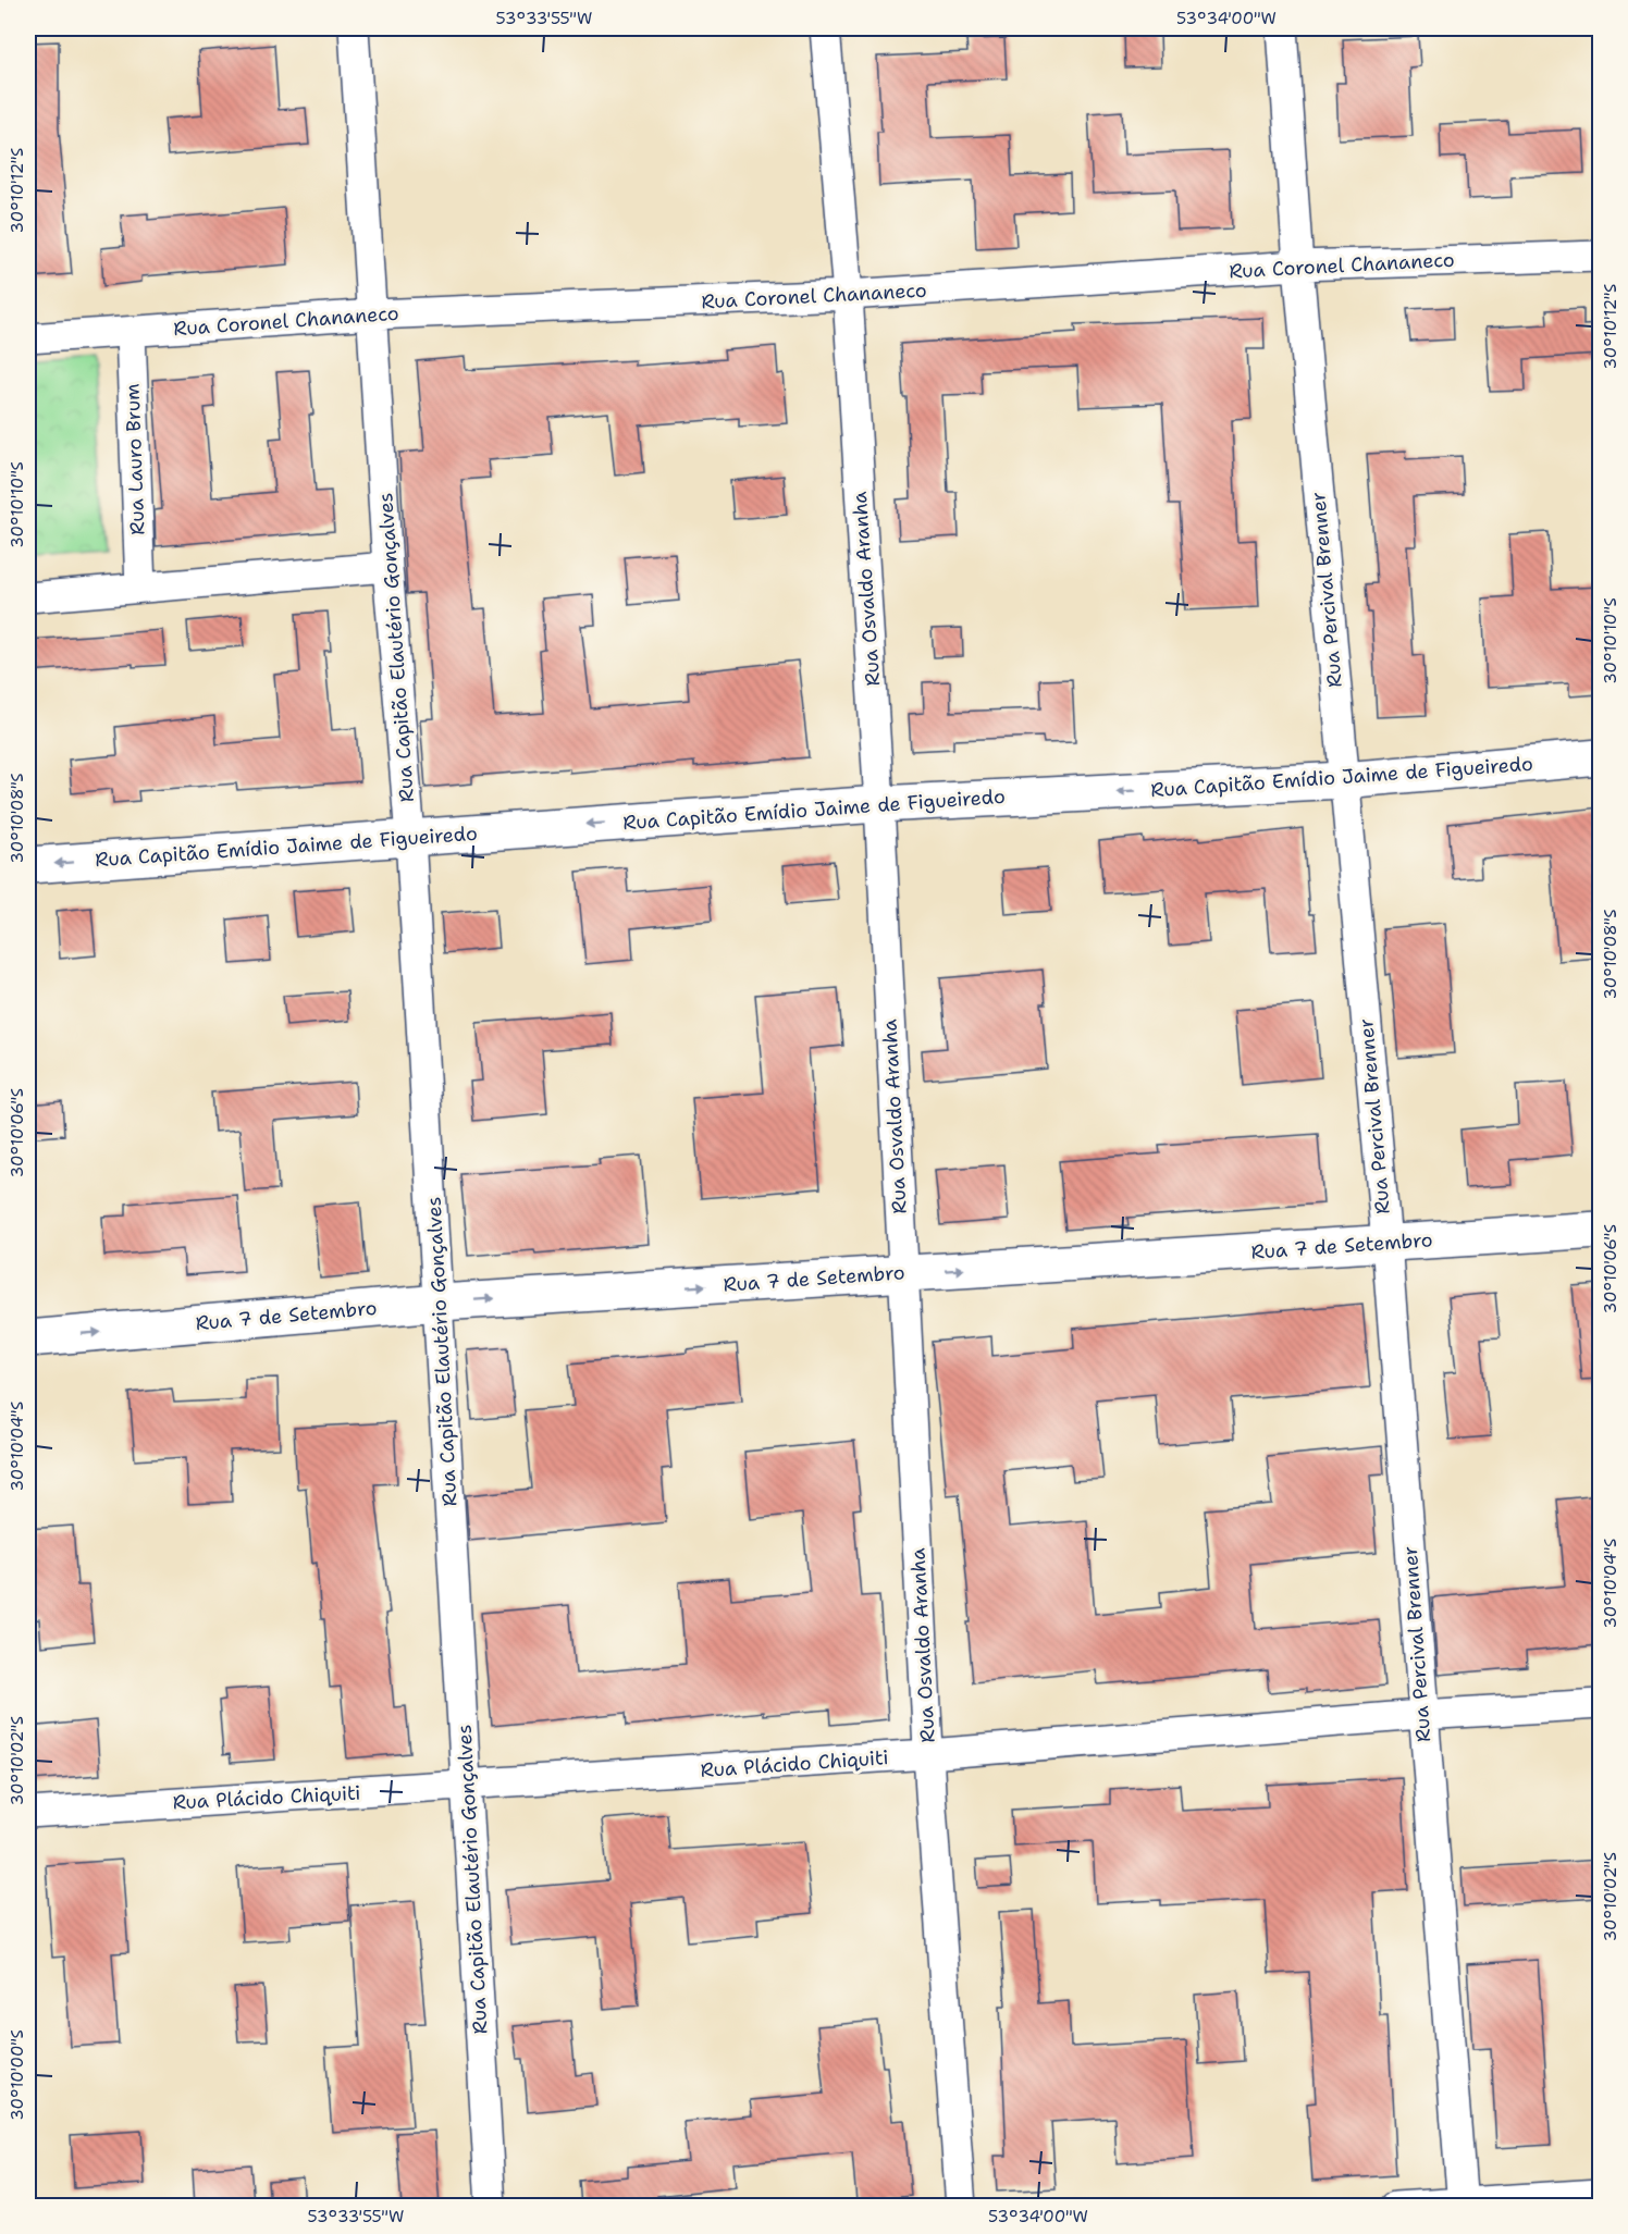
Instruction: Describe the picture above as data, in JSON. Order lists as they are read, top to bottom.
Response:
{
  "streets": {
    "main road": ["Rua Capitão Emídio Jaime de Figueiredo", "Rua 7 de Setembro"],
    "street": [
      "Rua Coronel Chananeco",
      "Rua Lauro Brum",
      "Rua Osvaldo Aranha",
      "Rua Percival Brenner",
      "Rua Capitão Elautério Gonçalves",
      "Rua Plácido Chiquiti"
    ]
  },
  "crossings": [
    ["Rua Coronel Chananeco", "Rua Lauro Brum"],
    ["Rua Coronel Chananeco", "Rua Osvaldo Aranha"],
    ["Rua Coronel Chananeco", "Rua Percival Brenner"],
    ["Rua Coronel Chananeco", "Rua Capitão Elautério Gonçalves"],
    ["Rua Osvaldo Aranha", "Rua Capitão Emídio Jaime de Figueiredo"],
    ["Rua Osvaldo Aranha", "Rua 7 de Setembro"],
    ["Rua Osvaldo Aranha", "Rua Plácido Chiquiti"],
    ["Rua Percival Brenner", "Rua Capitão Emídio Jaime de Figueiredo"],
    ["Rua Percival Brenner", "Rua 7 de Setembro"],
    ["Rua Percival Brenner", "Rua Plácido Chiquiti"],
    ["Rua Capitão Elautério Gonçalves", "Rua Capitão Emídio Jaime de Figueiredo"],
    ["Rua Capitão Elautério Gonçalves", "Rua 7 de Setembro"],
    ["Rua Capitão Elautério Gonçalves", "Rua Plácido Chiquiti"]
  ],
  "one_way": ["Rua Capitão Emídio Jaime de Figueiredo", "Rua 7 de Setembro"],
  "coordinates": [
    "53°33'55\"W",
    "53°34'00\"W",
    "30°10'12\"S",
    "30°10'10\"S",
    "30°10'08\"S",
    "30°10'06\"S",
    "30°10'04\"S",
    "30°10'02\"S",
    "30°10'00\"S"
  ]
}
